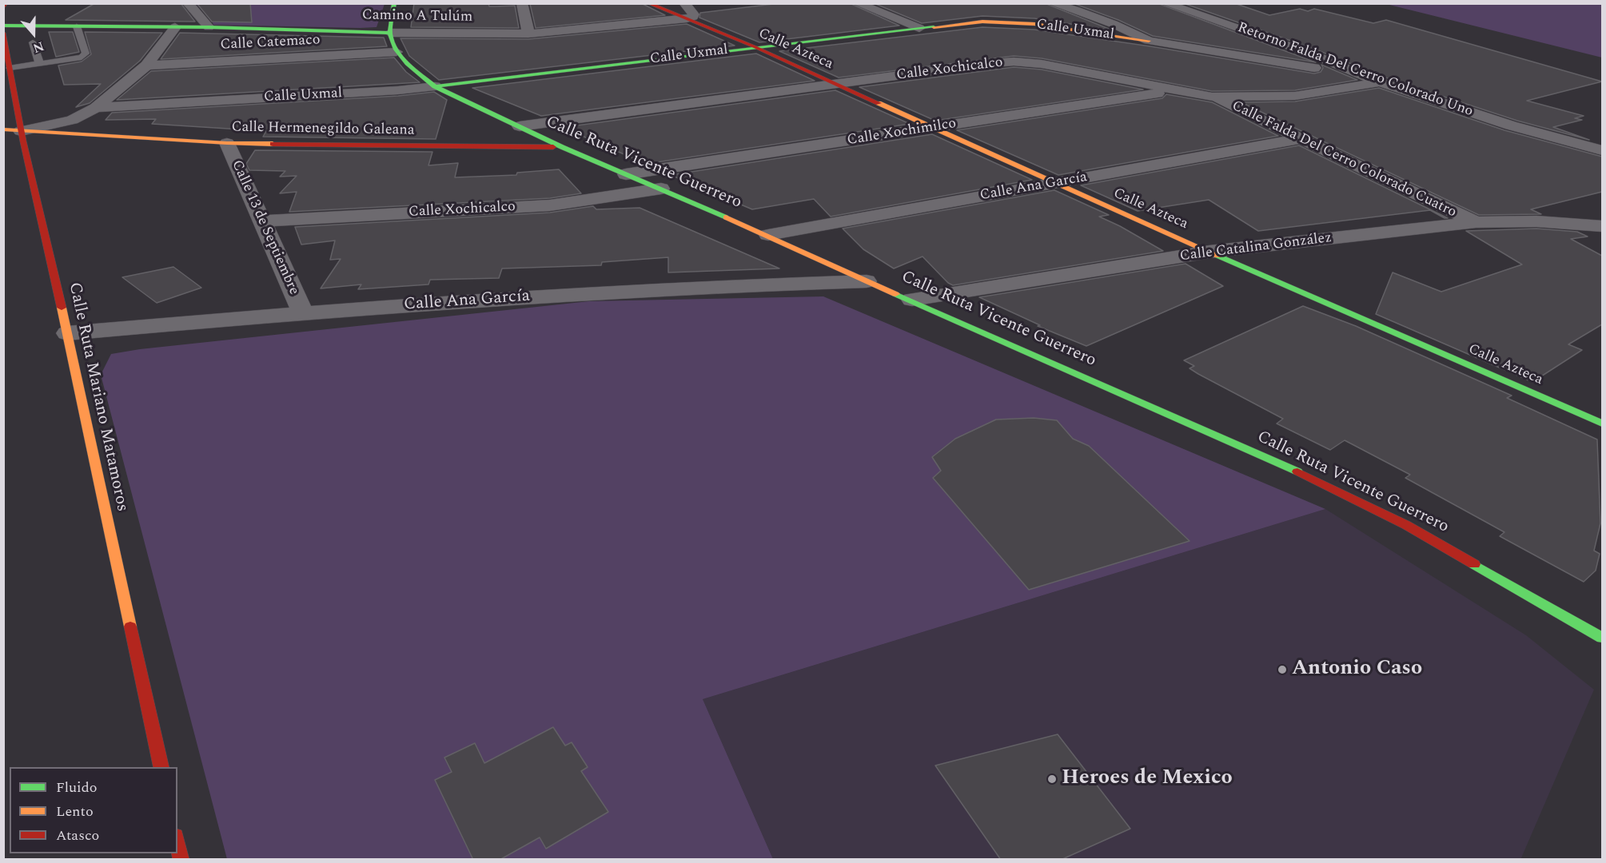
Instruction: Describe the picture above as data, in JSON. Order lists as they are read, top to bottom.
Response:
{
  "streets": {
    "main road": [
      "Camino A Tulúm",
      "Calle Uxmal",
      "Calle Azteca",
      "Calle Hermenegildo Galeana",
      "Calle Ruta Vicente Guerrero",
      "Calle Ruta Mariano Matamoros"
    ],
    "street": [
      "Calle Catemaco",
      "Calle Xochicalco",
      "Retorno Falda Del Cerro Colorado Uno",
      "Calle Xochimilco",
      "Calle Falda Del Cerro Colorado Cuatro",
      "Calle Ana García",
      "Calle 13 de Septiembre",
      "Calle Catalina González"
    ]
  },
  "crossings": [
    ["Camino A Tulúm", "Calle Azteca"],
    ["Camino A Tulúm", "Calle Ruta Vicente Guerrero"],
    ["Calle Uxmal", "Calle Azteca"],
    ["Calle Uxmal", "Retorno Falda Del Cerro Colorado Uno"],
    ["Calle Uxmal", "Calle Hermenegildo Galeana"],
    ["Calle Uxmal", "Calle Ruta Vicente Guerrero"],
    ["Calle Uxmal", "Calle Ruta Mariano Matamoros"],
    ["Calle Catemaco", "Calle Ruta Vicente Guerrero"],
    ["Calle Azteca", "Calle Xochicalco"],
    ["Calle Azteca", "Calle Xochimilco"],
    ["Calle Azteca", "Calle Ana García"],
    ["Calle Azteca", "Calle Catalina González"],
    ["Calle Xochicalco", "Retorno Falda Del Cerro Colorado Uno"],
    ["Calle Xochicalco", "Calle Xochimilco"],
    ["Calle Xochicalco", "Calle Falda Del Cerro Colorado Cuatro"],
    ["Calle Xochicalco", "Calle Ruta Vicente Guerrero"],
    ["Calle Xochicalco", "Calle 13 de Septiembre"],
    ["Calle Hermenegildo Galeana", "Calle Ruta Vicente Guerrero"],
    ["Calle Hermenegildo Galeana", "Calle 13 de Septiembre"],
    ["Calle Hermenegildo Galeana", "Calle Ruta Mariano Matamoros"],
    ["Calle Xochimilco", "Calle Ruta Vicente Guerrero"],
    ["Calle Falda Del Cerro Colorado Cuatro", "Calle Ana García"],
    ["Calle Falda Del Cerro Colorado Cuatro", "Calle Catalina González"],
    ["Calle Ruta Vicente Guerrero", "Calle Ana García"],
    ["Calle Ruta Vicente Guerrero", "Calle Catalina González"],
    ["Calle Ana García", "Calle 13 de Septiembre"],
    ["Calle Ana García", "Calle Ruta Mariano Matamoros"]
  ],
  "places": ["Antonio Caso", "Heroes de Mexico"],
  "legend": ["Fluido", "Lento", "Atasco"],
  "north": "bottom"
}
